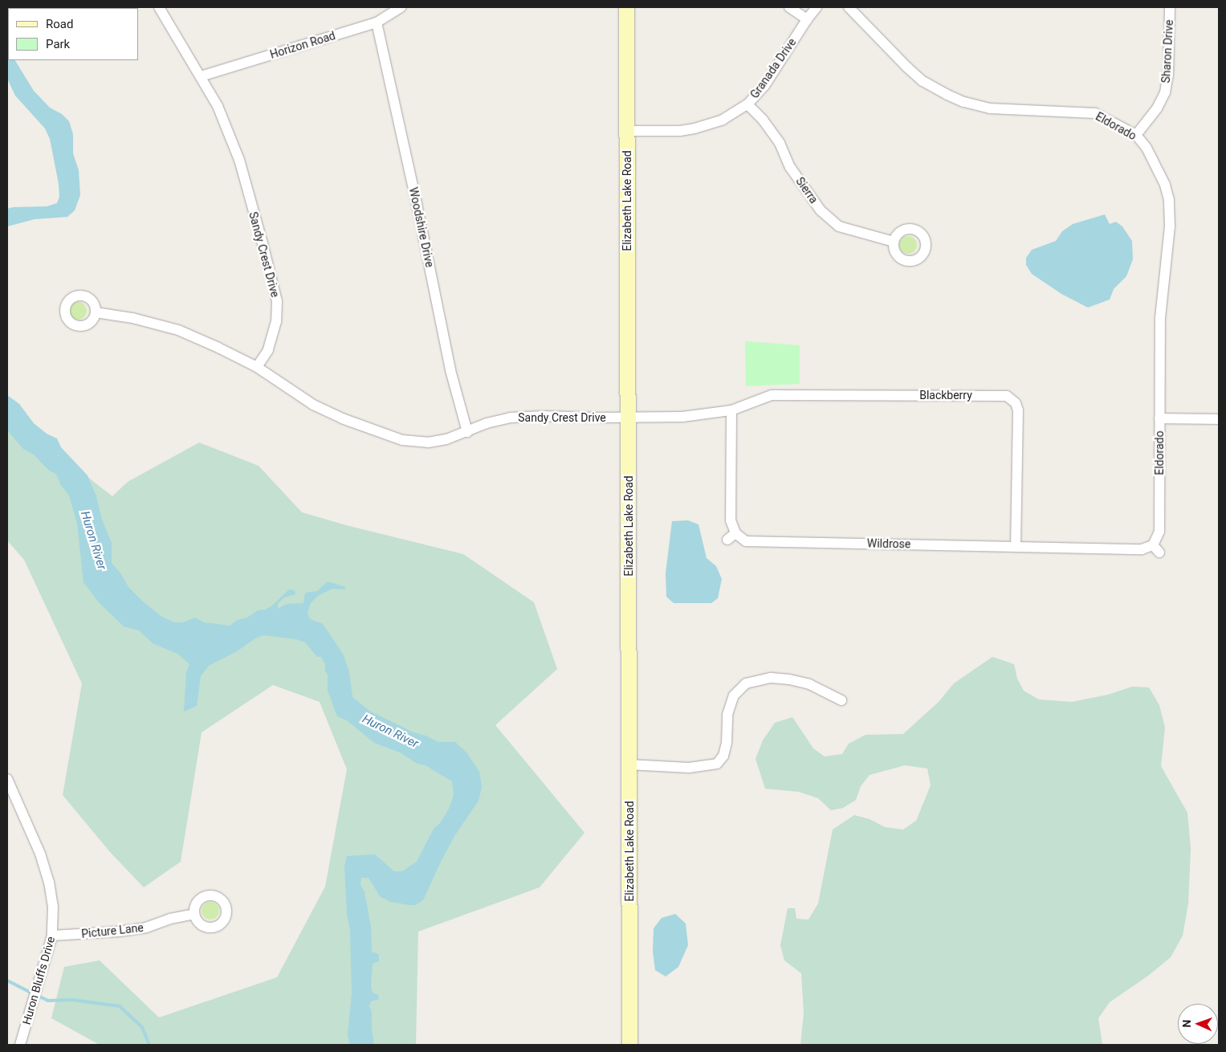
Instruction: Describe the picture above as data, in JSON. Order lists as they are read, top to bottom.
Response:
{
  "streets": {
    "street": [
      "Horizon Road",
      "Sharon Drive",
      "Granada Drive",
      "Eldorado",
      "Sierra",
      "Elizabeth Lake Road",
      "Woodshire Drive",
      "Sandy Crest Drive",
      "Blackberry",
      "Wildrose",
      "Picture Lane",
      "Huron Bluffs Drive"
    ]
  },
  "crossings": [
    ["Horizon Road", "Woodshire Drive"],
    ["Horizon Road", "Sandy Crest Drive"],
    ["Sharon Drive", "Eldorado"],
    ["Granada Drive", "Sierra"],
    ["Granada Drive", "Elizabeth Lake Road"],
    ["Eldorado", "Wildrose"],
    ["Elizabeth Lake Road", "Sandy Crest Drive"],
    ["Elizabeth Lake Road", "Blackberry"],
    ["Woodshire Drive", "Sandy Crest Drive"],
    ["Sandy Crest Drive", "Blackberry"],
    ["Blackberry", "Wildrose"],
    ["Picture Lane", "Huron Bluffs Drive"]
  ],
  "water": ["Huron River"],
  "legend": ["Road", "Park"],
  "north": "left"
}
